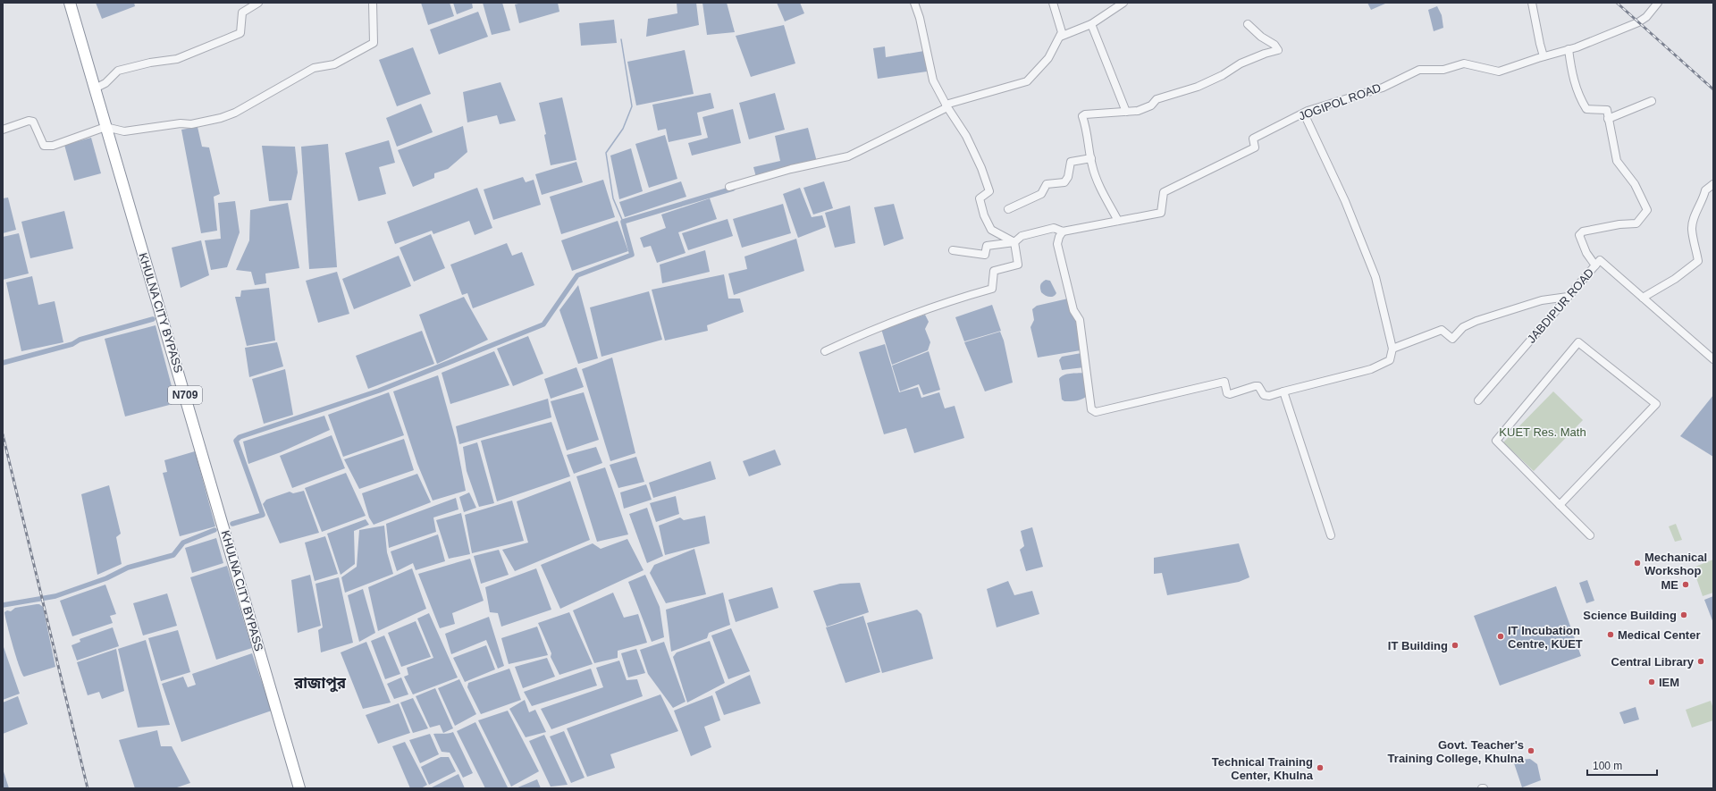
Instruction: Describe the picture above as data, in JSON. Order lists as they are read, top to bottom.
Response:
{
  "streets": {
    "highway": ["KHULNA CITY BYPASS", "N709"],
    "street": ["JOGIPOL ROAD", "JABDIPUR ROAD"]
  },
  "districts": ["রাজাপুর"],
  "parks": ["KUET Res. Math"],
  "places": [
    "Mechanical Workshop",
    "ME",
    "Science Building",
    "Medical Center",
    "IT Incubation Centre, KUET",
    "IT Building",
    "Central Library",
    "IEM",
    "Govt. Teacher's Training College, Khulna",
    "Technical Training Center, Khulna"
  ],
  "scale_bar": "100 m"
}
